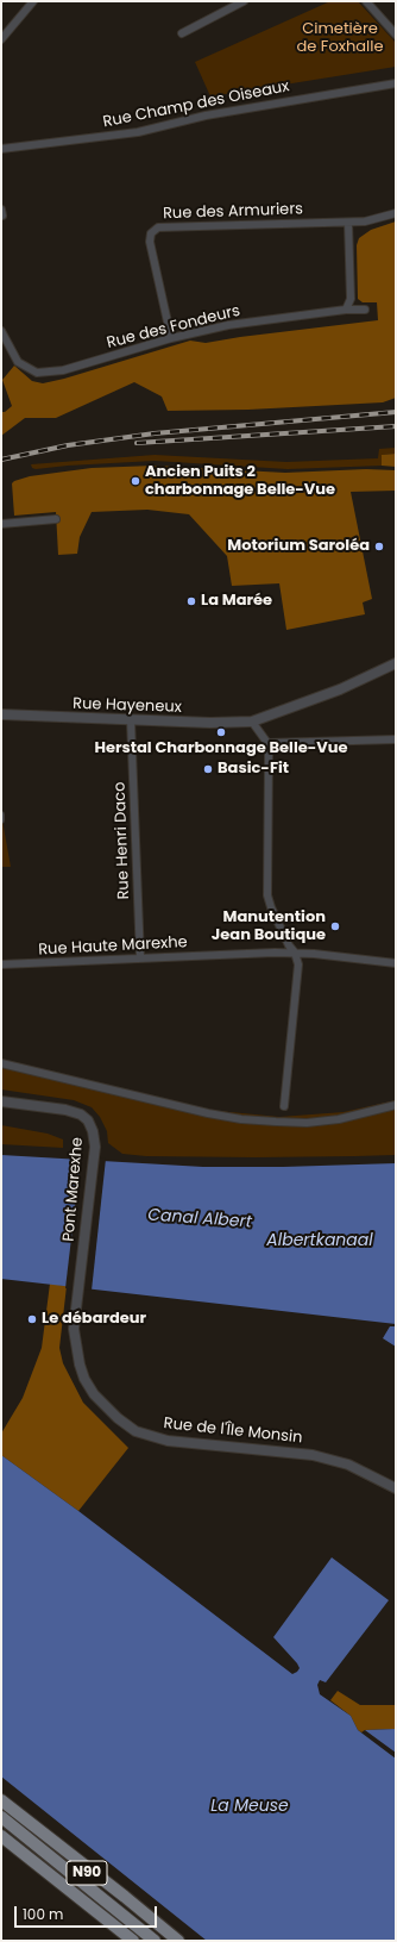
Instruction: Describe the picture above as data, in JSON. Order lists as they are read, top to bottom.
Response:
{
  "streets": {
    "main road": ["N90"],
    "street": [
      "Rue Champ des Oiseaux",
      "Rue des Armuriers",
      "Rue des Fondeurs",
      "Rue Hayeneux",
      "Rue Henri Daco",
      "Rue Haute Marexhe",
      "Pont Marexhe",
      "Rue de l'Île Monsin"
    ]
  },
  "crossings": [
    ["Rue des Armuriers", "Rue des Fondeurs"],
    ["Rue Hayeneux", "Rue Henri Daco"],
    ["Rue Henri Daco", "Rue Haute Marexhe"],
    ["Pont Marexhe", "Rue de l'Île Monsin"]
  ],
  "water": ["Canal Albert", "Albertkanaal", "La Meuse"],
  "parks": ["Cimetière de Foxhalle"],
  "places": [
    "Ancien Puits 2 charbonnage Belle-Vue",
    "Motorium Saroléa",
    "La Marée",
    "Herstal Charbonnage Belle-Vue",
    "Basic-Fit",
    "Manutention Jean Boutique",
    "Le débardeur"
  ],
  "scale_bar": "100 m"
}
